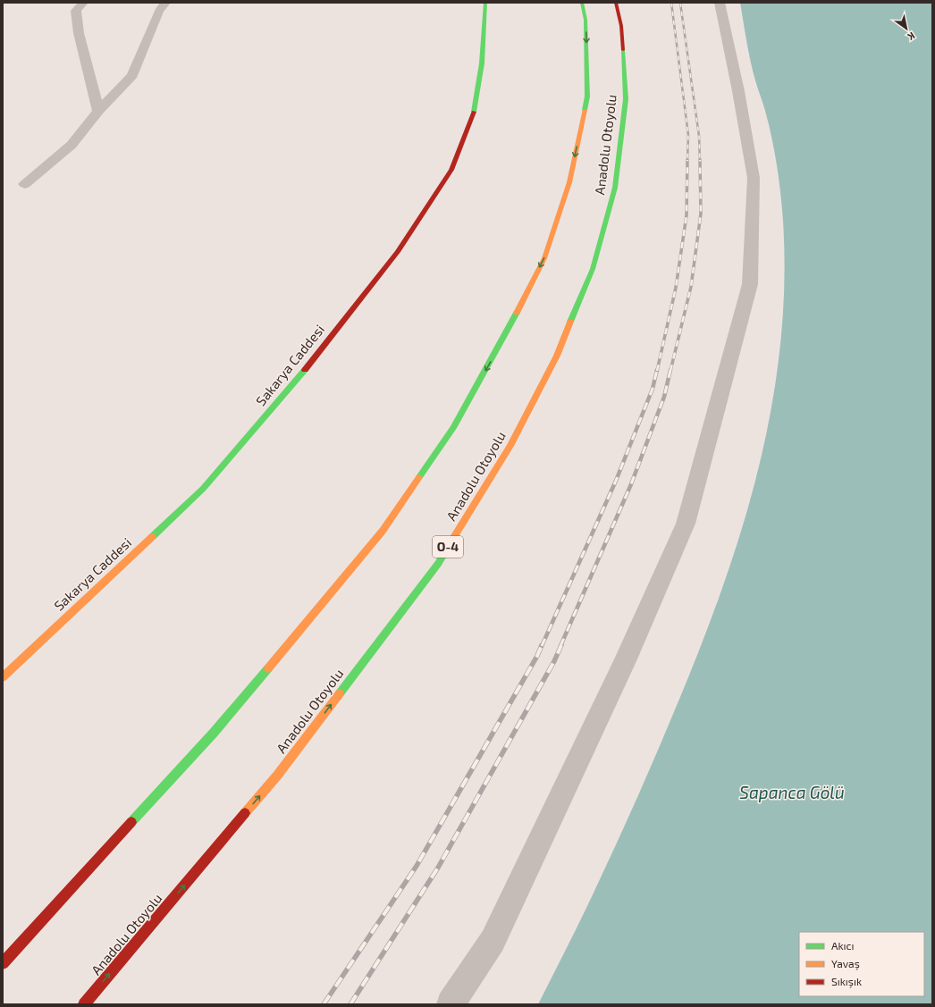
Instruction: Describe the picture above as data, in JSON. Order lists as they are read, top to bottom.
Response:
{
  "streets": {
    "main road": ["Anadolu Otoyolu", "Sakarya Caddesi", "O-4"]
  },
  "water": ["Sapanca Gölü"],
  "legend": ["Akıcı", "Yavaş", "Sıkışık"],
  "north": "bottom right"
}
